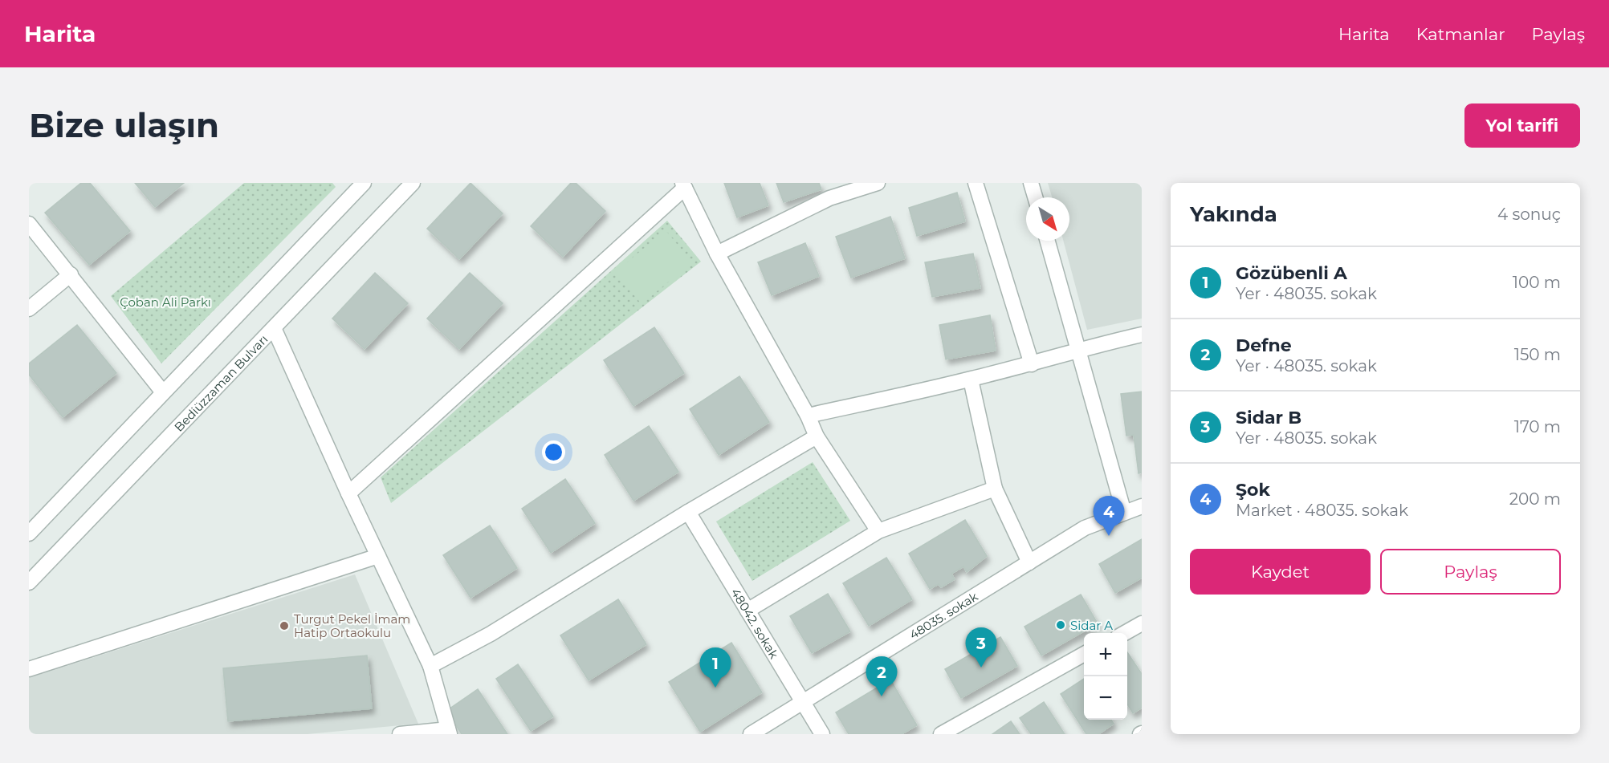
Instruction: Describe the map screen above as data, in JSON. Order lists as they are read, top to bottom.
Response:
{
  "streets": {
    "street": ["Bediüzzaman Bulvarı", "48035. sokak", "48042. sokak"]
  },
  "crossings": [
    ["48035. sokak", "48042. sokak"]
  ],
  "parks": ["Çoban Ali Parkı"],
  "places": ["Sidar A", "Turgut Pekel İmam Hatip Ortaokulu"],
  "north": "bottom right",
  "page": {
    "header": "Harita",
    "nav": ["Harita", "Katmanlar", "Paylaş"],
    "buttons": [
      "Yol tarifi",
      ["Kaydet", "Paylaş"]
    ],
    "title": "Bize ulaşın",
    "heading": ["Yakında", "4 sonuç"],
    "list": [
      {
        "mark": "1",
        "name": "Gözübenli A",
        "note": "Yer · 48035. sokak",
        "value": "100 m"
      },
      {
        "mark": "2",
        "name": "Defne",
        "note": "Yer · 48035. sokak",
        "value": "150 m"
      },
      {
        "mark": "3",
        "name": "Sidar B",
        "note": "Yer · 48035. sokak",
        "value": "170 m"
      },
      {
        "mark": "4",
        "name": "Şok",
        "note": "Market · 48035. sokak",
        "value": "200 m"
      }
    ],
    "pins": [
      "4",
      "3",
      "1",
      "2"
    ],
    "map_buttons": ["+", "−"]
  }
}
